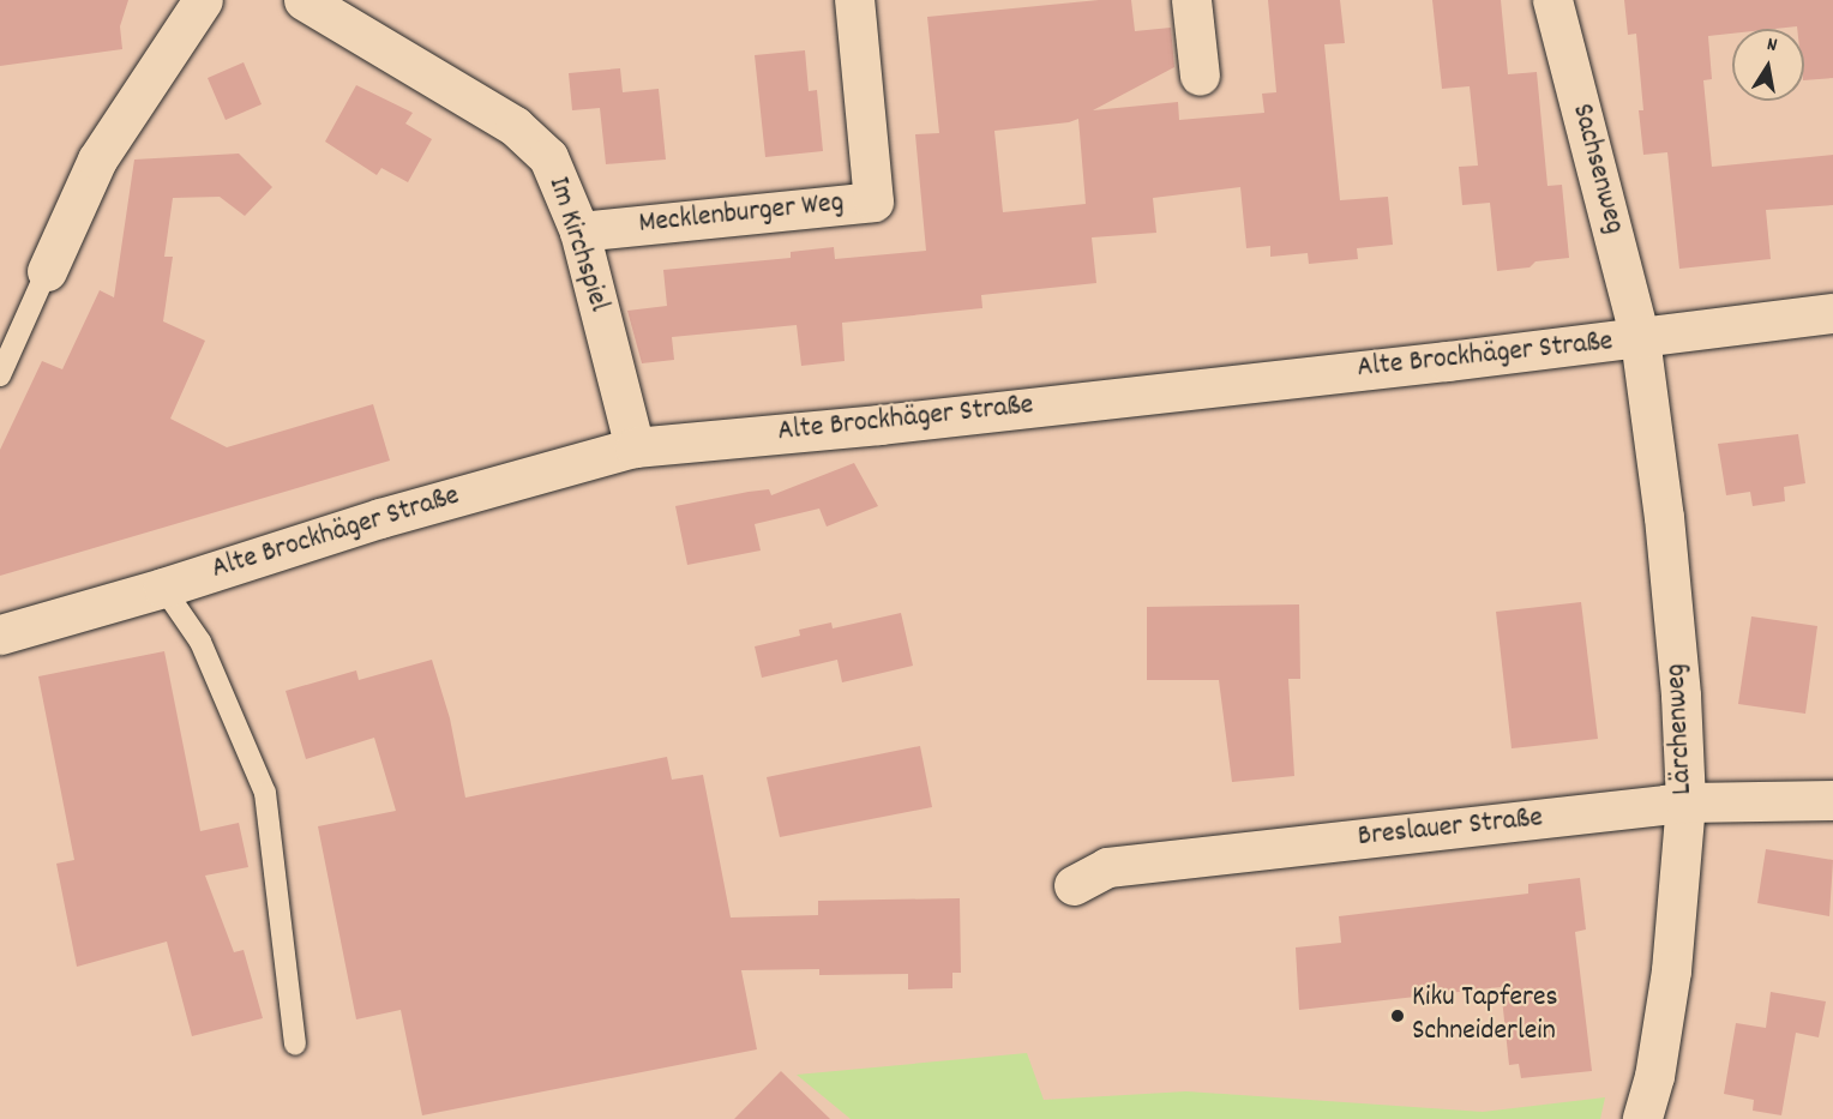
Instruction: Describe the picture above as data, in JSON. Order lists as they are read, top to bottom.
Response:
{
  "streets": {
    "street": [
      "Sachsenweg",
      "Mecklenburger Weg",
      "Im Kirchspiel",
      "Alte Brockhäger Straße",
      "Lärchenweg",
      "Breslauer Straße"
    ]
  },
  "crossings": [
    ["Sachsenweg", "Alte Brockhäger Straße"],
    ["Sachsenweg", "Lärchenweg"],
    ["Mecklenburger Weg", "Im Kirchspiel"],
    ["Im Kirchspiel", "Alte Brockhäger Straße"],
    ["Alte Brockhäger Straße", "Lärchenweg"],
    ["Lärchenweg", "Breslauer Straße"]
  ],
  "places": ["Kiku Tapferes Schneiderlein"],
  "north": "top"
}
